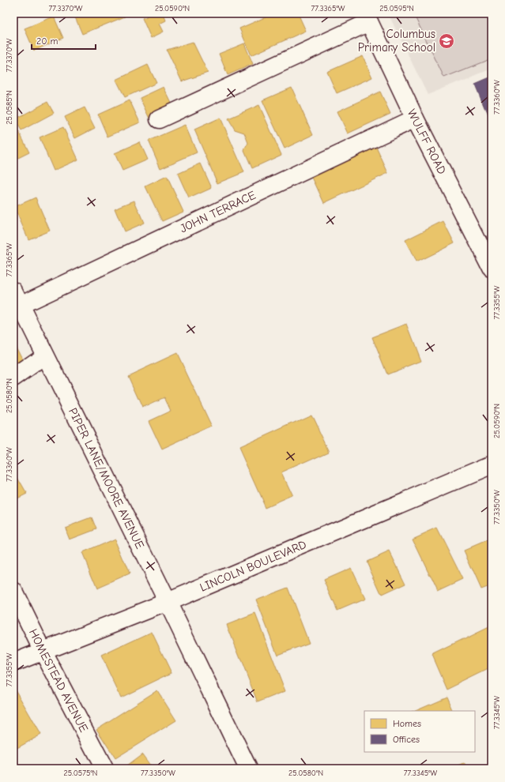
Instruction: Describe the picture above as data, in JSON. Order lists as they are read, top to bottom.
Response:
{
  "streets": {
    "street": [
      "WULFF ROAD",
      "JOHN TERRACE",
      "PIPER LANE/MOORE AVENUE",
      "LINCOLN BOULEVARD",
      "HOMESTEAD AVENUE"
    ]
  },
  "crossings": [
    ["WULFF ROAD", "JOHN TERRACE"],
    ["JOHN TERRACE", "PIPER LANE/MOORE AVENUE"],
    ["PIPER LANE/MOORE AVENUE", "LINCOLN BOULEVARD"],
    ["LINCOLN BOULEVARD", "HOMESTEAD AVENUE"]
  ],
  "places": {
    "school or university": ["Columbus Primary School"]
  },
  "legend": ["Homes", "Offices"],
  "scale_bar": "20 m",
  "coordinates": [
    "77.3370°W",
    "25.0590°N",
    "77.3365°W",
    "25.0595°N",
    "77.3360°W",
    "25.0585°N",
    "77.3355°W",
    "25.0580°N",
    "77.3350°W",
    "77.3345°W",
    "25.0575°N"
  ]
}
